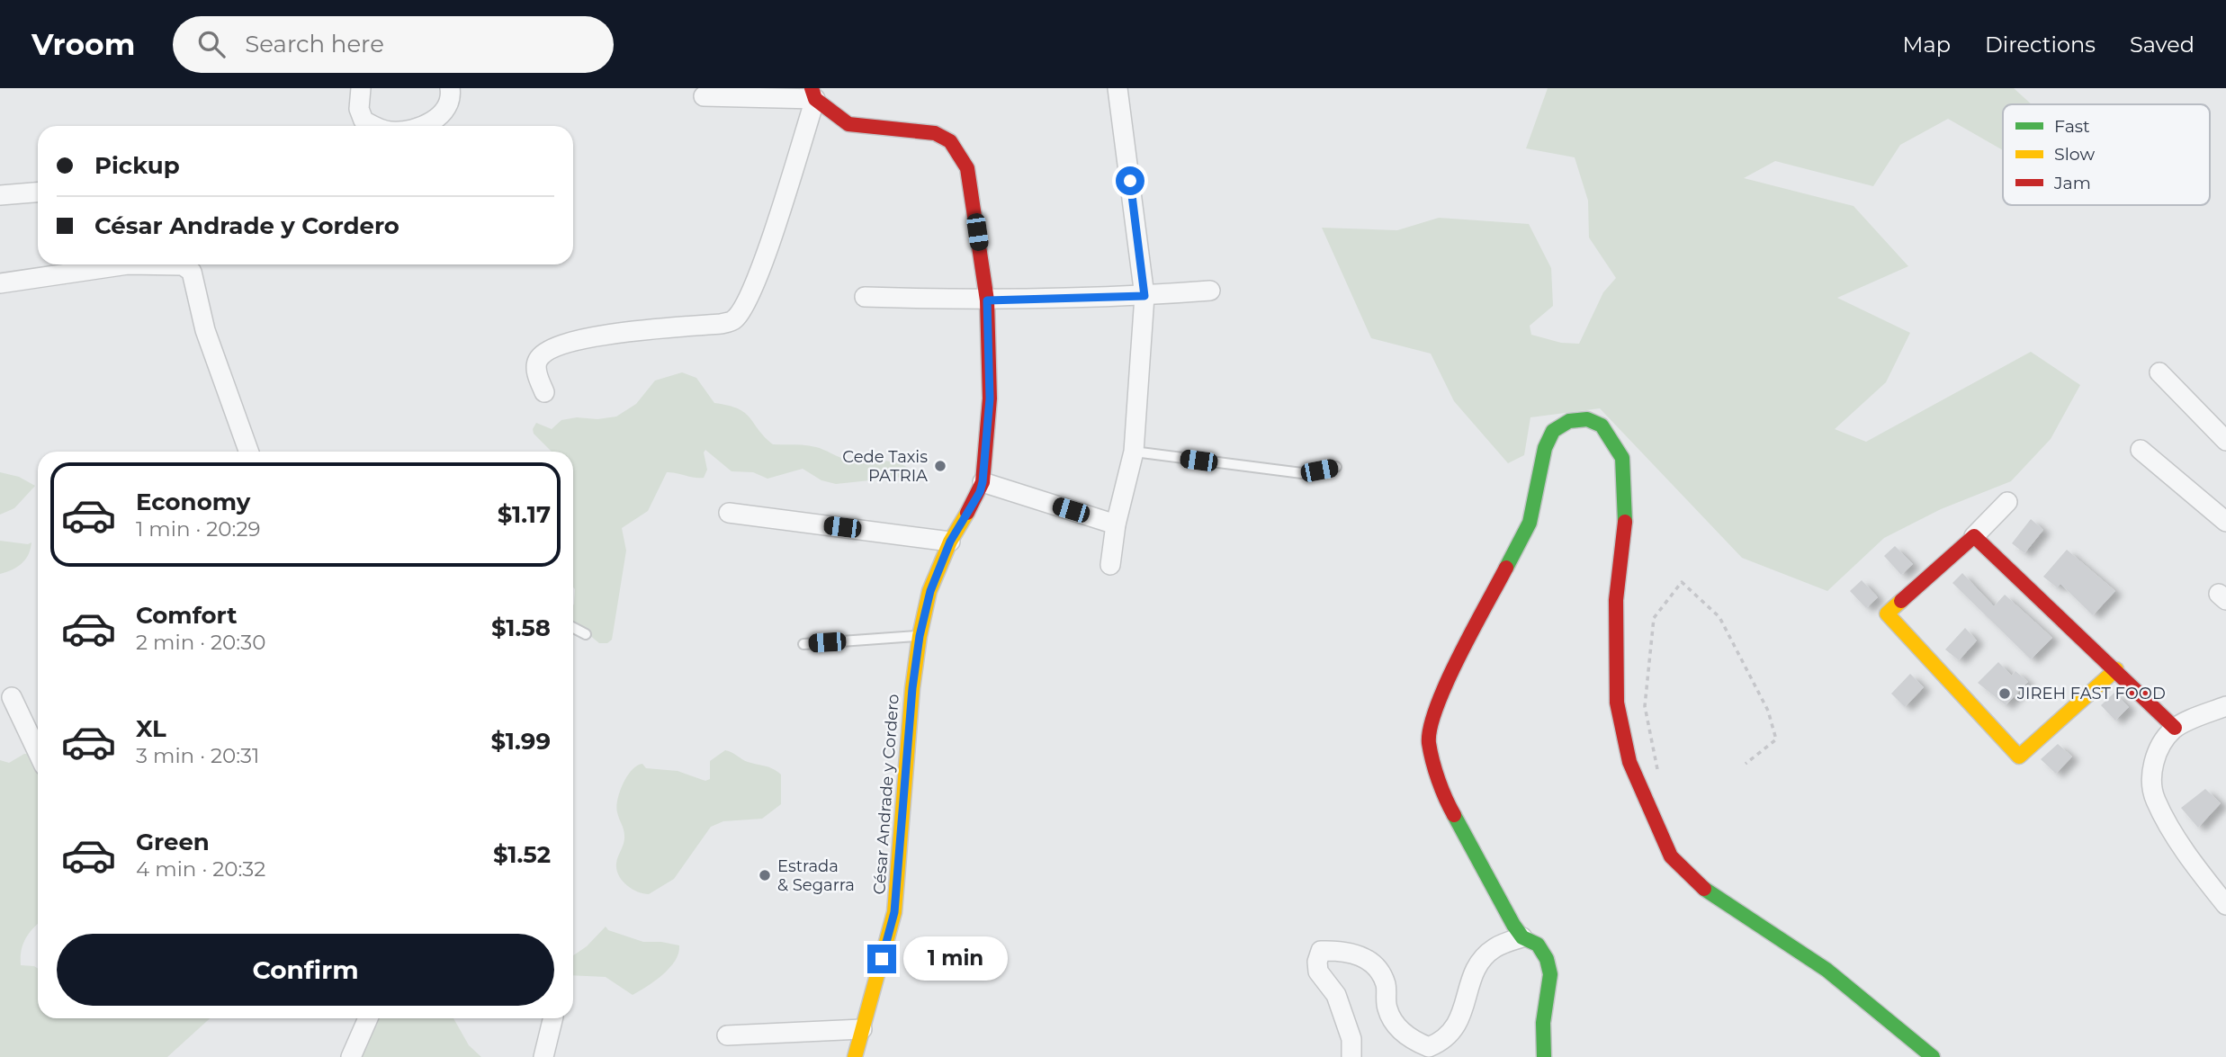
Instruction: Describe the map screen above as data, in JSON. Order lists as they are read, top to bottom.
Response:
{
  "streets": {
    "street": ["César Andrade y Cordero"]
  },
  "places": ["Cede Taxis PATRIA", "JIREH FAST FOOD", "Estrada & Segarra"],
  "legend": ["Fast", "Slow", "Jam"],
  "page": {
    "header": "Vroom",
    "search": "Search here",
    "nav": ["Map", "Directions", "Saved"],
    "banner": ["Pickup", "César Andrade y Cordero"],
    "list": [
      {
        "name": "Economy",
        "note": "1 min · 20:29",
        "value": "$1.17"
      },
      {
        "name": "Comfort",
        "note": "2 min · 20:30",
        "value": "$1.58"
      },
      {
        "name": "XL",
        "note": "3 min · 20:31",
        "value": "$1.99"
      },
      {
        "name": "Green",
        "note": "4 min · 20:32",
        "value": "$1.52"
      }
    ],
    "buttons": "Confirm",
    "bubble": "1 min"
  }
}
